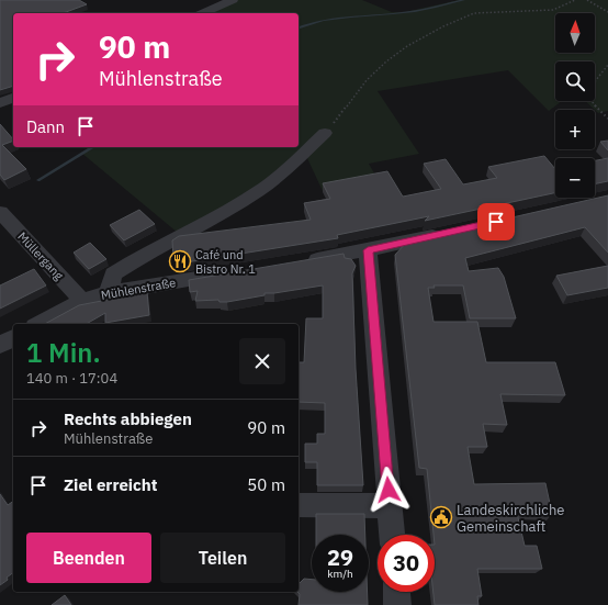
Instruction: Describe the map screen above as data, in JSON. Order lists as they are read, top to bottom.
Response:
{
  "streets": {
    "street": ["Müllergang", "Mühlenstraße"]
  },
  "crossings": [
    ["Müllergang", "Mühlenstraße"]
  ],
  "places": {
    "restaurant": ["Café und Bistro Nr. 1"],
    "public building": ["Landeskirchliche Gemeinschaft"]
  },
  "north": "top",
  "page": {
    "map_buttons": ["+", "−"],
    "turn": ["90 m", "Mühlenstraße"],
    "then": "Dann",
    "heading": ["1 Min.", "140 m · 17:04"],
    "list": [
      {
        "name": "Rechts abbiegen",
        "note": "Mühlenstraße",
        "value": "90 m"
      },
      {
        "name": "Ziel erreicht",
        "value": "50 m"
      }
    ],
    "buttons": ["Beenden", "Teilen"],
    "speed": "29 km/h",
    "limit": "30"
  }
}
